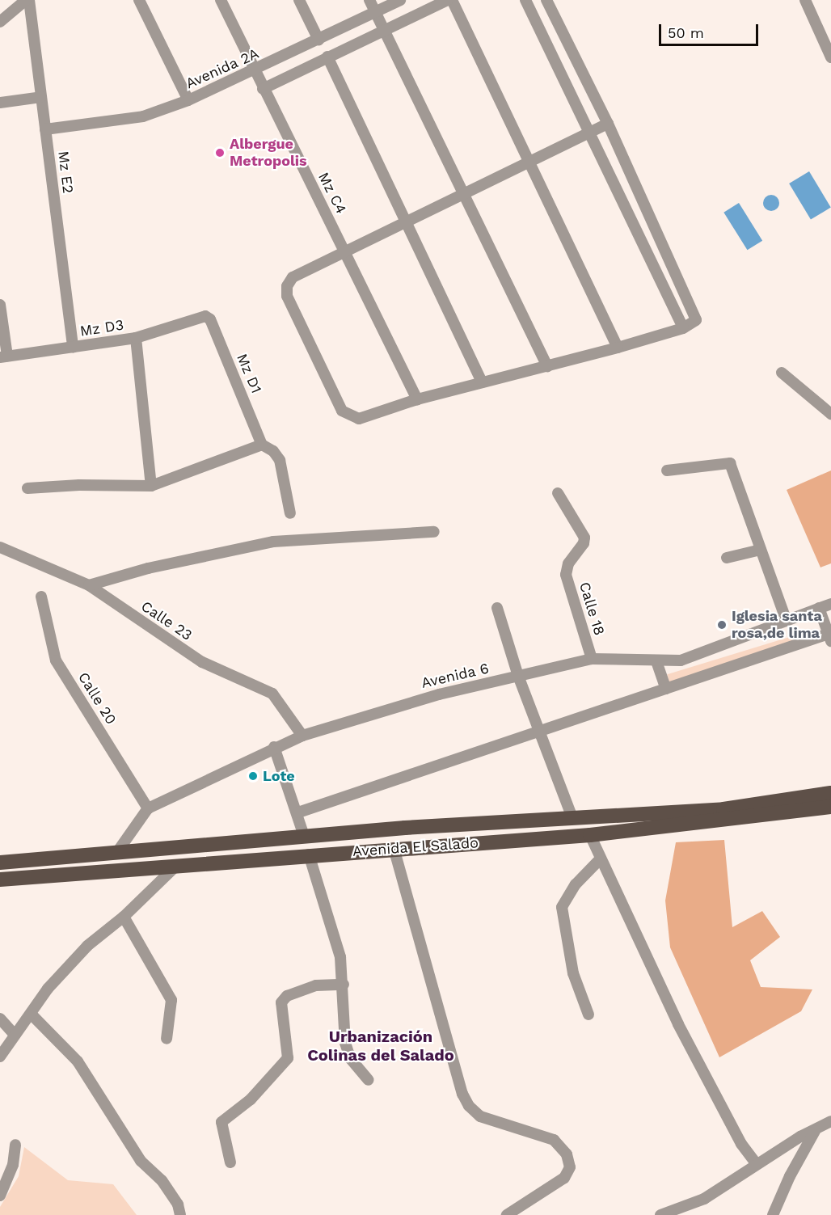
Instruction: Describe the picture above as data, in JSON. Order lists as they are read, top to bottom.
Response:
{
  "streets": {
    "main road": ["Avenida El Salado"],
    "street": [
      "Avenida 2A",
      "Mz E2",
      "Mz C4",
      "Mz D3",
      "Mz D1",
      "Calle 18",
      "Calle 23",
      "Avenida 6",
      "Calle 20"
    ]
  },
  "crossings": [
    ["Avenida 2A", "Mz E2"],
    ["Avenida 2A", "Mz C4"],
    ["Mz E2", "Mz D3"],
    ["Mz D3", "Mz D1"],
    ["Calle 18", "Avenida 6"],
    ["Calle 23", "Avenida 6"],
    ["Avenida 6", "Calle 20"],
    ["Avenida 6", "Avenida El Salado"]
  ],
  "districts": ["Urbanización Colinas del Salado"],
  "places": ["Albergue Metropolis", "Iglesia santa rosa,de lima", "Lote"],
  "scale_bar": "50 m"
}
